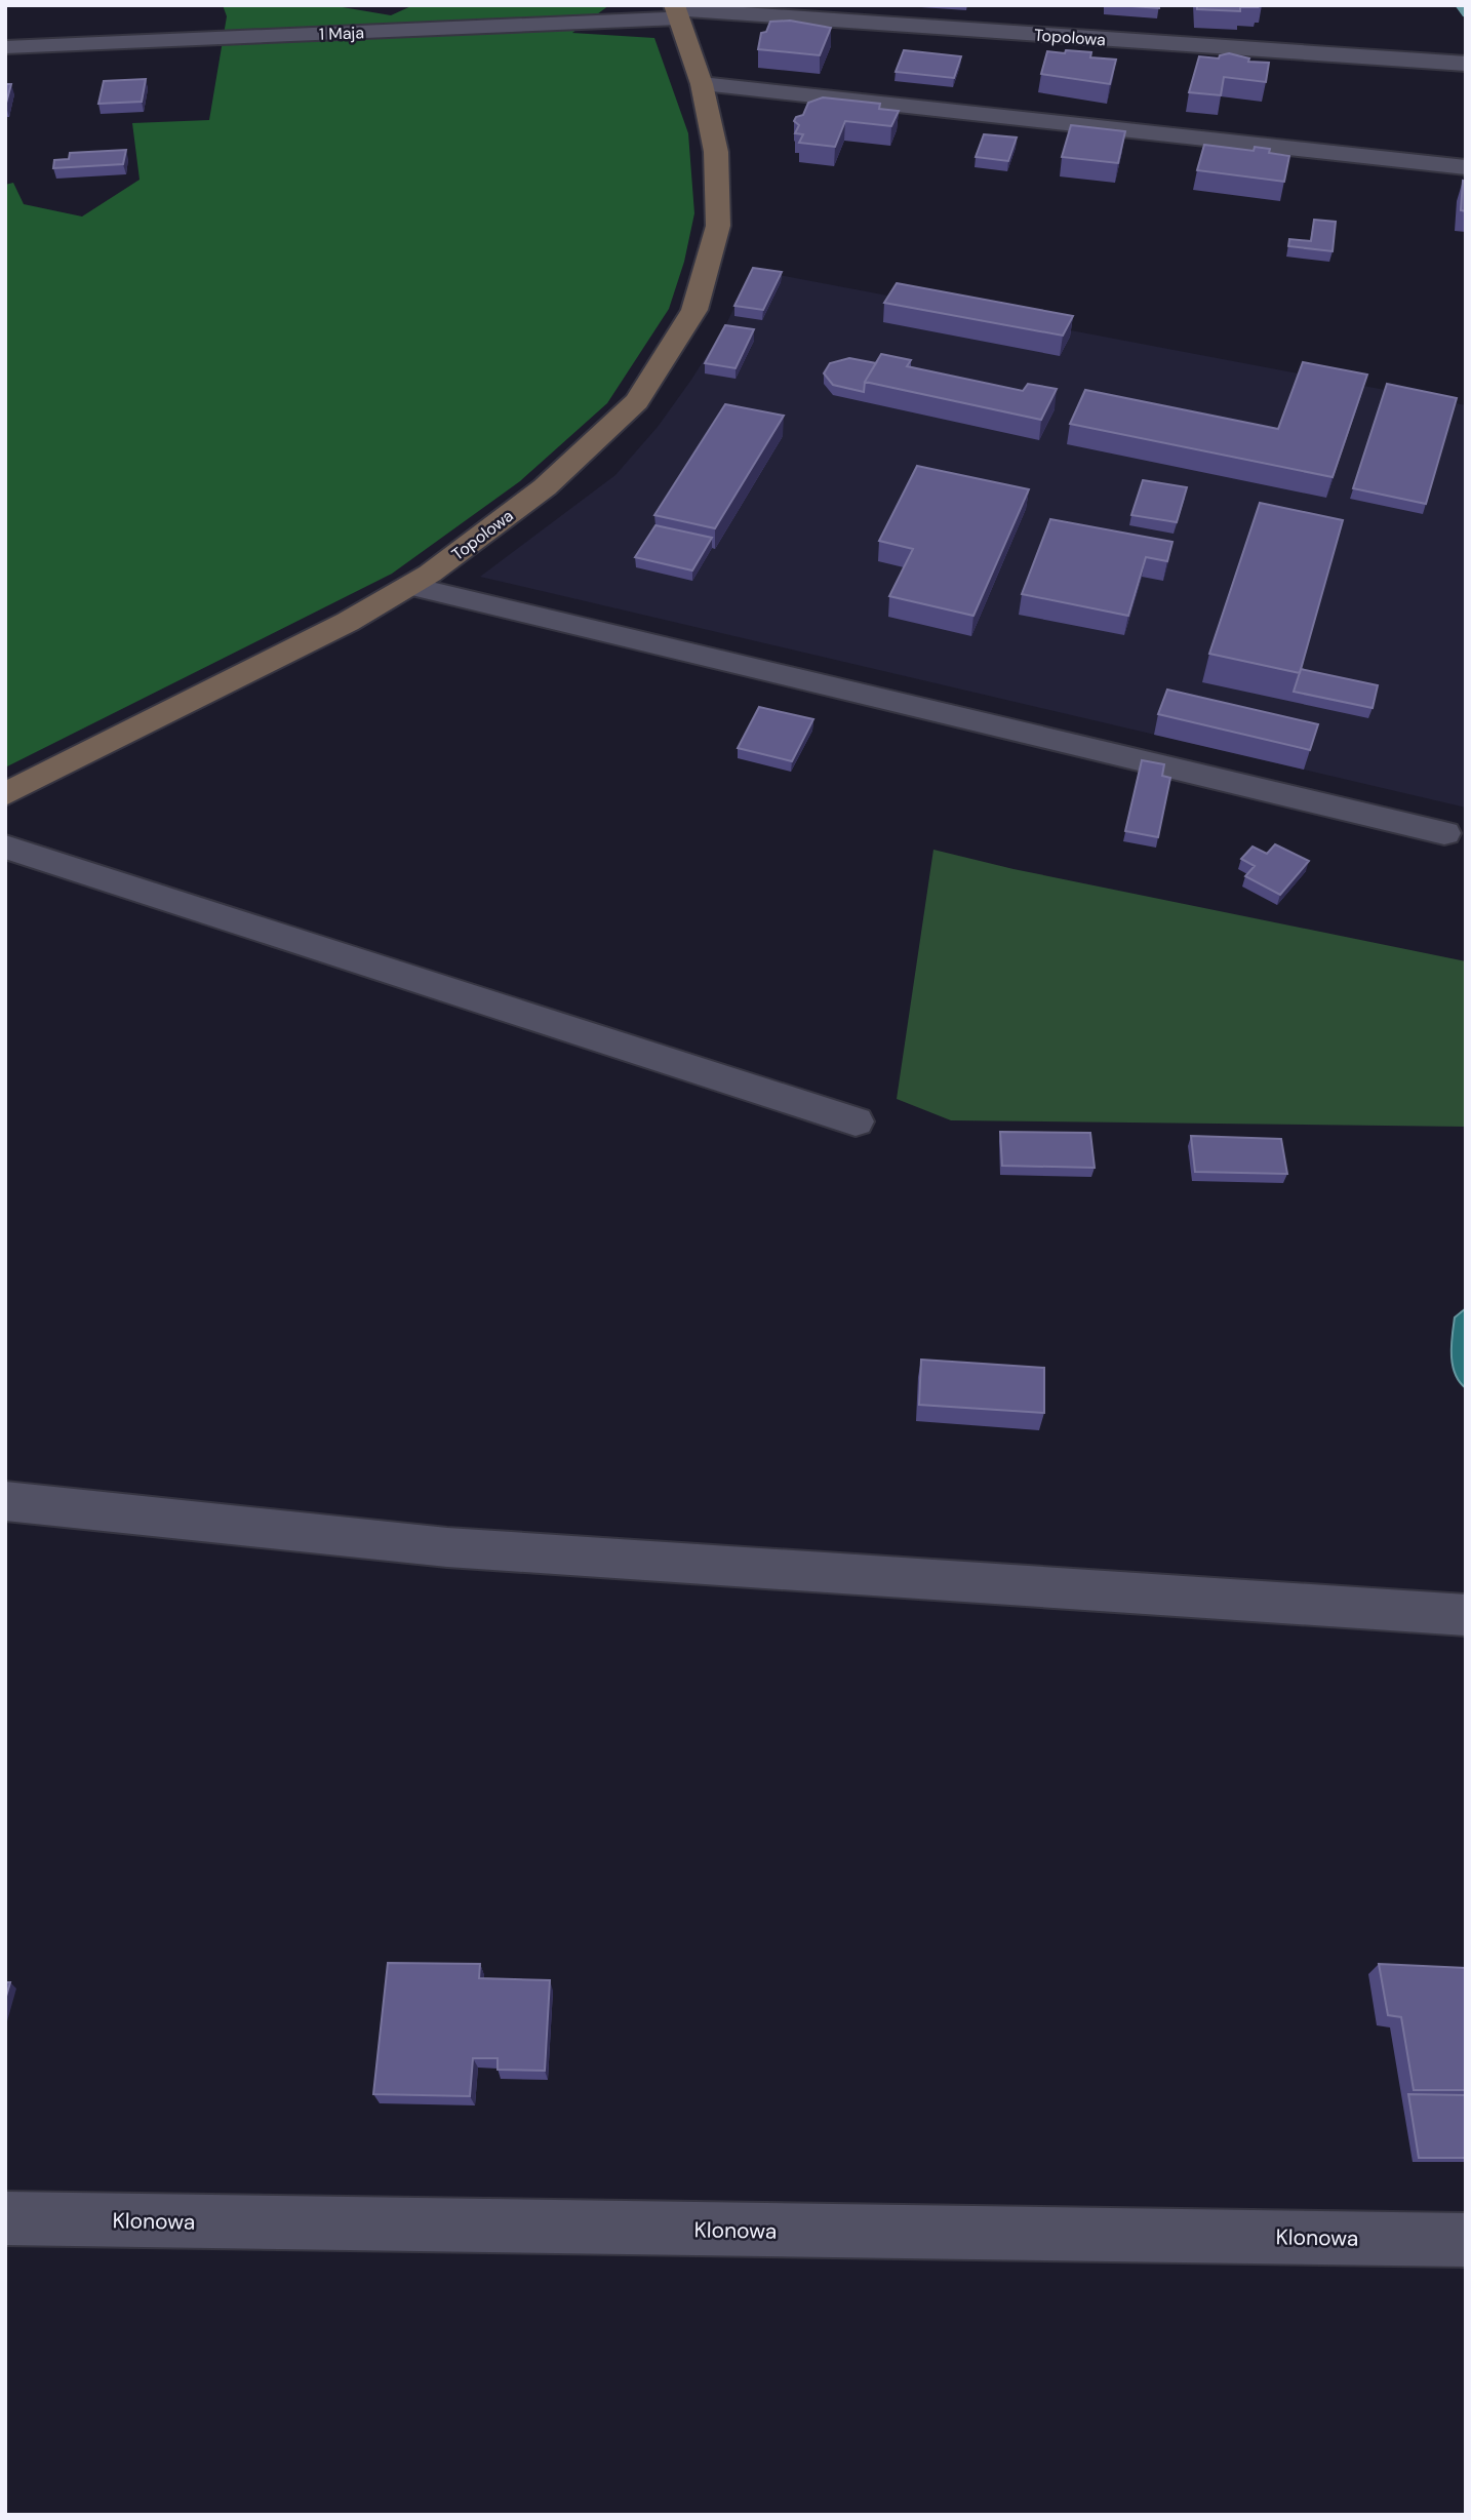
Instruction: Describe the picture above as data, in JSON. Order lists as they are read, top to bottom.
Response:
{
  "streets": {
    "street": ["1 Maja", "Topolowa", "Klonowa"]
  },
  "crossings": [
    ["1 Maja", "Topolowa"]
  ]
}
